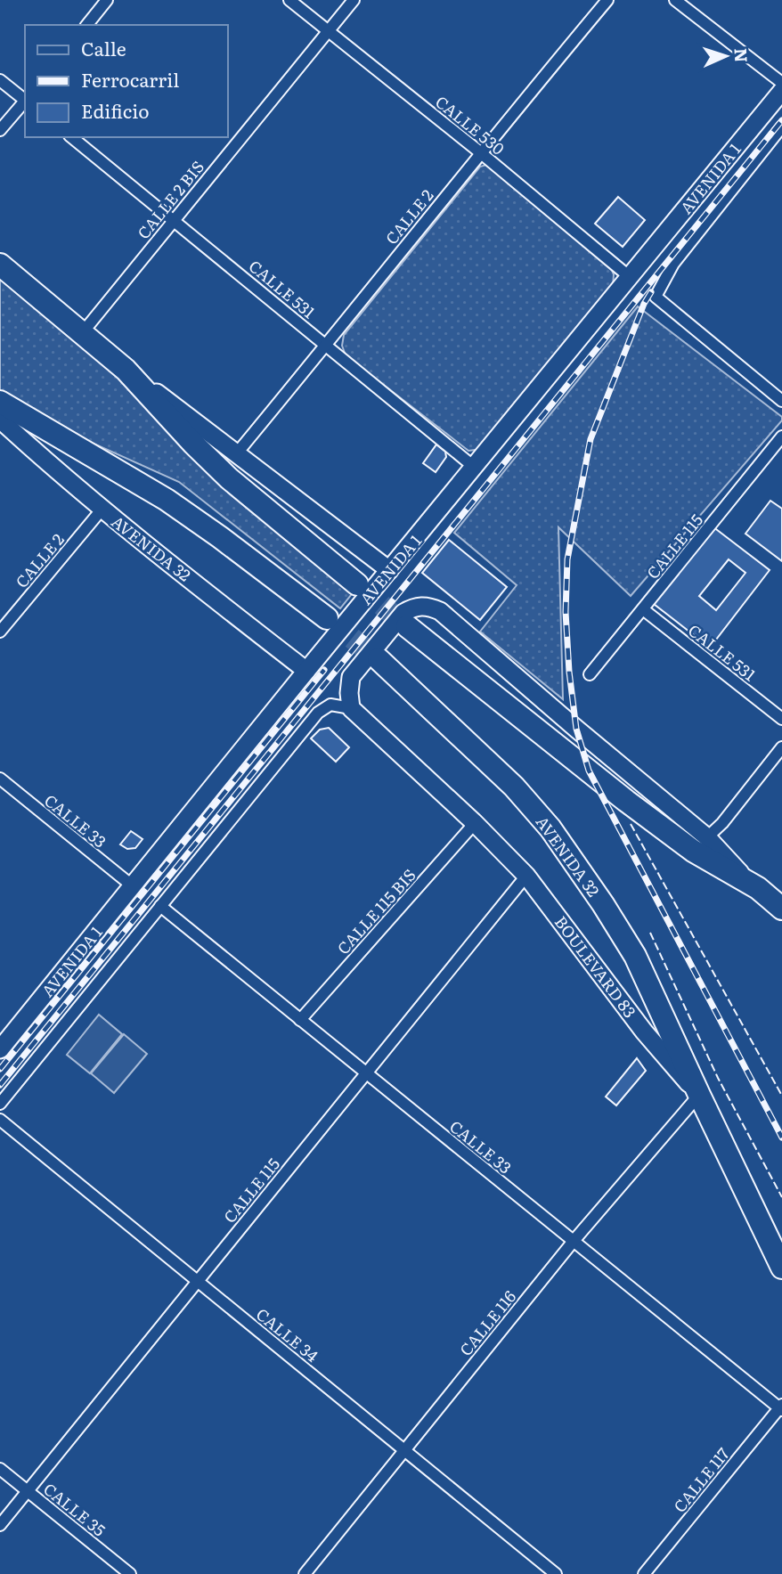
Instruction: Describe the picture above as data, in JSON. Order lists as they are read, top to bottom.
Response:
{
  "streets": {
    "highway": ["AVENIDA 32", "BOULEVARD 83"],
    "street": [
      "CALLE 530",
      "AVENIDA 1",
      "CALLE 2 BIS",
      "CALLE 2",
      "CALLE 531",
      "CALLE 115",
      "CALLE 33",
      "CALLE 115 BIS",
      "CALLE 116",
      "CALLE 34",
      "CALLE 117",
      "CALLE 35"
    ]
  },
  "crossings": [
    ["CALLE 530", "AVENIDA 1"],
    ["CALLE 530", "CALLE 2 BIS"],
    ["CALLE 530", "CALLE 2"],
    ["AVENIDA 1", "CALLE 531"],
    ["AVENIDA 1", "AVENIDA 32"],
    ["AVENIDA 1", "CALLE 33"],
    ["CALLE 2 BIS", "CALLE 531"],
    ["CALLE 2", "CALLE 531"],
    ["CALLE 2", "AVENIDA 32"],
    ["CALLE 531", "CALLE 115"],
    ["CALLE 115", "CALLE 33"],
    ["CALLE 115", "BOULEVARD 83"],
    ["CALLE 115", "CALLE 34"],
    ["CALLE 115", "CALLE 35"],
    ["AVENIDA 32", "BOULEVARD 83"],
    ["AVENIDA 32", "CALLE 116"],
    ["CALLE 33", "CALLE 115 BIS"],
    ["CALLE 33", "CALLE 116"],
    ["CALLE 33", "CALLE 117"],
    ["CALLE 115 BIS", "BOULEVARD 83"],
    ["BOULEVARD 83", "CALLE 116"],
    ["CALLE 116", "CALLE 34"]
  ],
  "legend": ["Calle", "Ferrocarril", "Edificio"],
  "north": "right"
}
